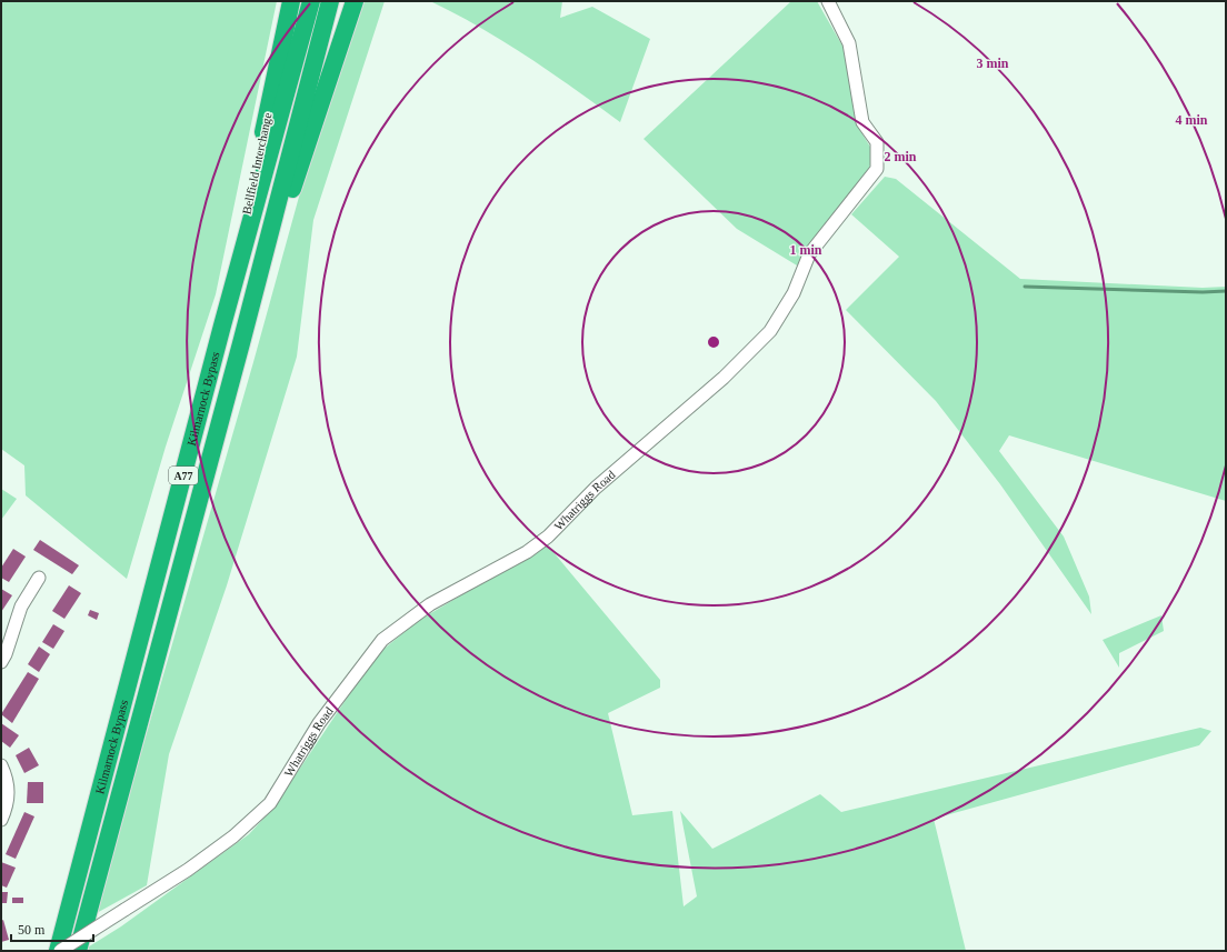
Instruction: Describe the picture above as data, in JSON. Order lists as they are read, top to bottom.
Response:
{
  "streets": {
    "highway": ["Bellfield Interchange", "Kilmarnock Bypass", "A77"],
    "street": ["Whatriggs Road"]
  },
  "crossings": [
    ["Bellfield Interchange", "Kilmarnock Bypass"],
    ["Kilmarnock Bypass", "A77"],
    ["Kilmarnock Bypass", "Whatriggs Road"]
  ],
  "scale_bar": "50 m",
  "rings": [
    "3 min",
    "4 min",
    "2 min",
    "1 min"
  ]
}
